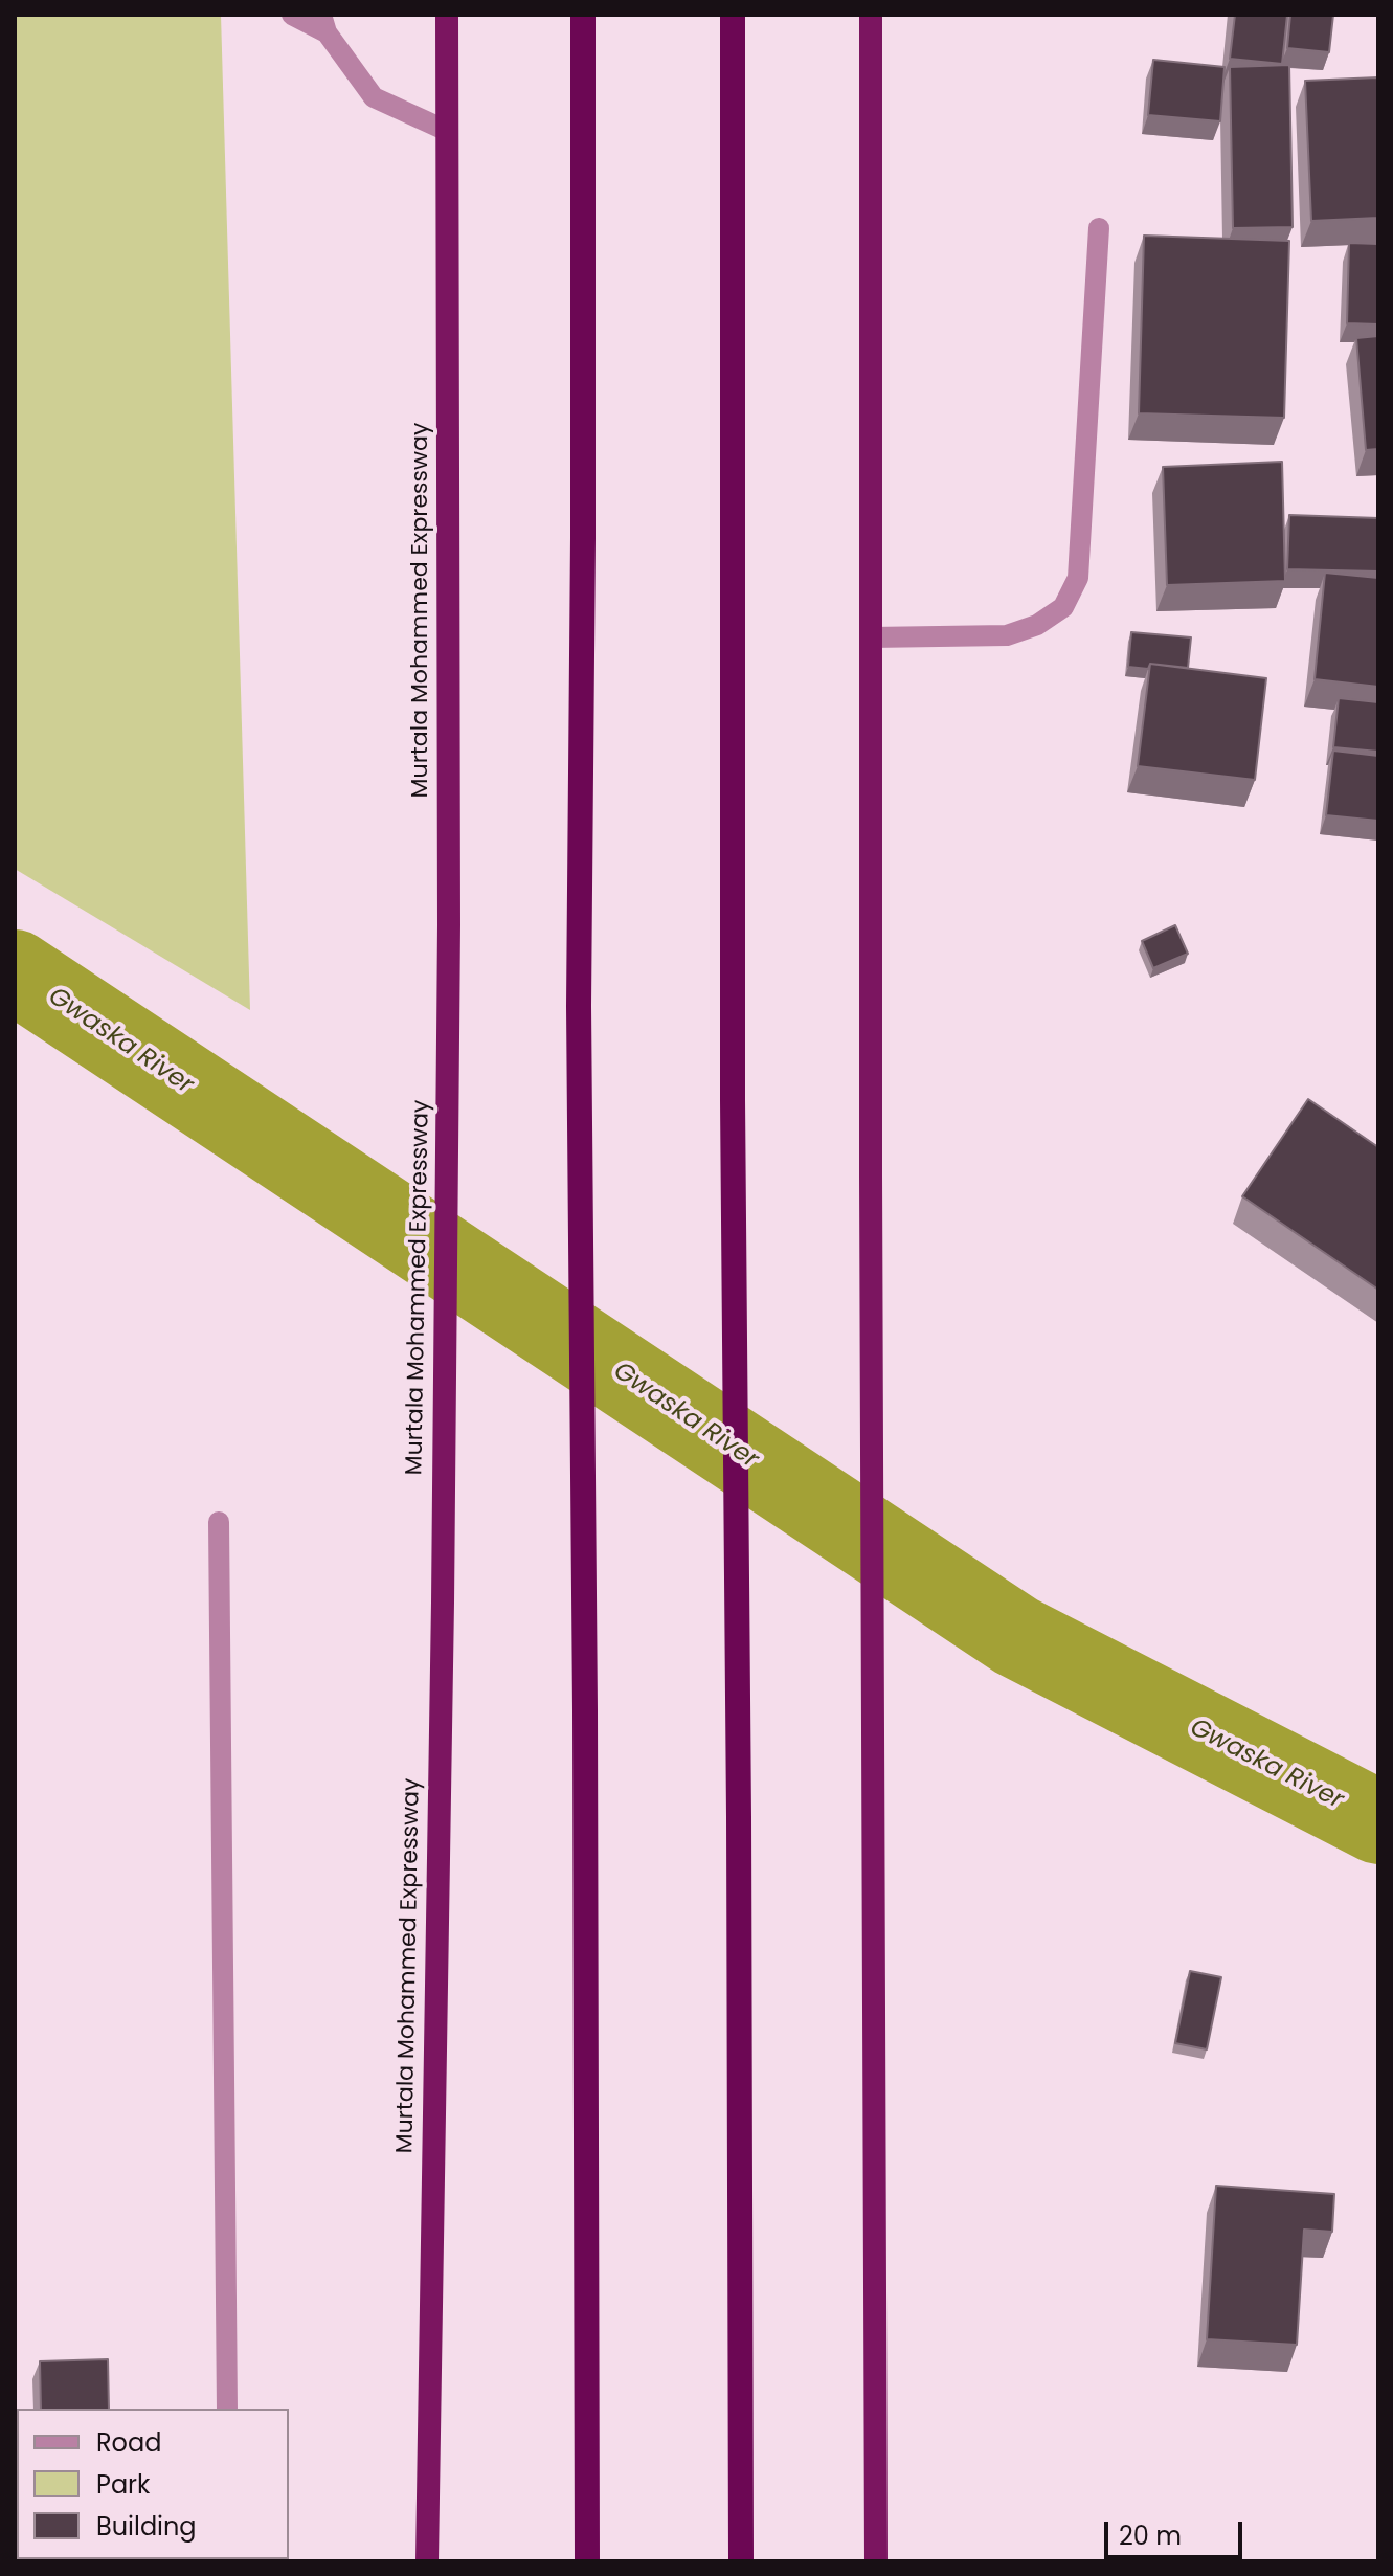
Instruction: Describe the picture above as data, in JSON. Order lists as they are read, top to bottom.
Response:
{
  "streets": {
    "highway": ["Murtala Mohammed Expressway"]
  },
  "water": ["Gwaska River"],
  "legend": ["Road", "Park", "Building"],
  "scale_bar": "20 m"
}
